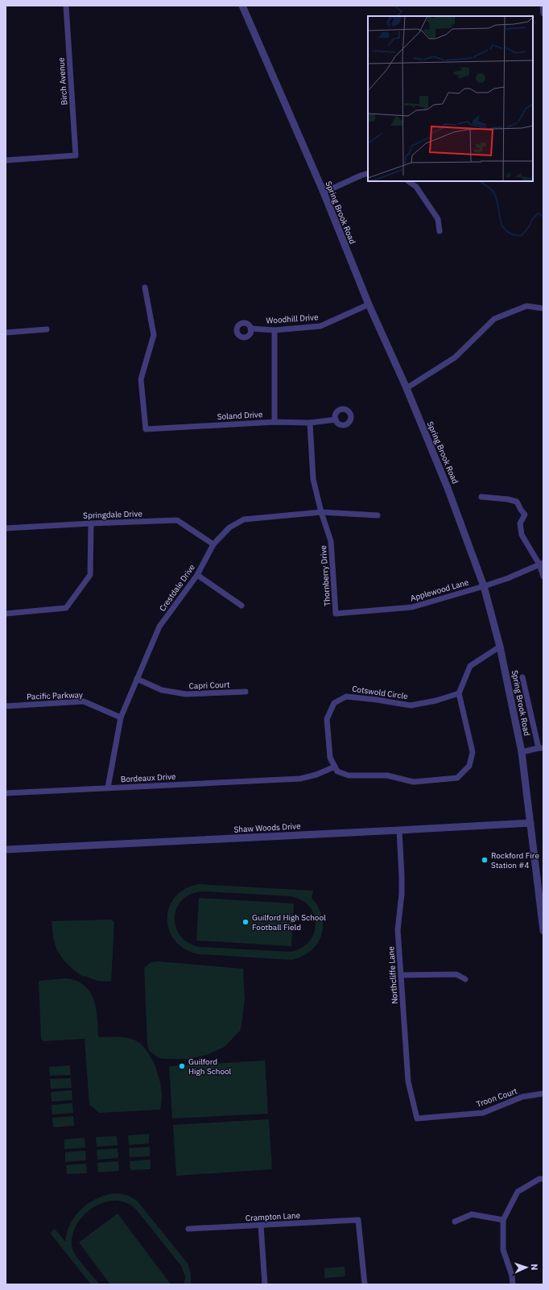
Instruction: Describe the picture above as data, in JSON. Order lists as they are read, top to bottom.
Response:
{
  "streets": {
    "street": [
      "Birch Avenue",
      "Spring Brook Road",
      "Woodhill Drive",
      "Soland Drive",
      "Springdale Drive",
      "Thornberry Drive",
      "Crestdale Drive",
      "Applewood Lane",
      "Capri Court",
      "Cotswold Circle",
      "Pacific Parkway",
      "Bordeaux Drive",
      "Shaw Woods Drive",
      "Northcliffe Lane",
      "Troon Court",
      "Crampton Lane"
    ]
  },
  "crossings": [
    ["Spring Brook Road", "Woodhill Drive"],
    ["Spring Brook Road", "Applewood Lane"],
    ["Spring Brook Road", "Shaw Woods Drive"],
    ["Soland Drive", "Thornberry Drive"],
    ["Springdale Drive", "Crestdale Drive"],
    ["Thornberry Drive", "Crestdale Drive"],
    ["Thornberry Drive", "Applewood Lane"],
    ["Crestdale Drive", "Capri Court"],
    ["Crestdale Drive", "Pacific Parkway"],
    ["Crestdale Drive", "Bordeaux Drive"],
    ["Cotswold Circle", "Bordeaux Drive"],
    ["Shaw Woods Drive", "Northcliffe Lane"],
    ["Northcliffe Lane", "Troon Court"]
  ],
  "places": ["Rockford Fire Station #4", "Guilford High School Football Field", "Guilford High School"],
  "north": "right"
}
